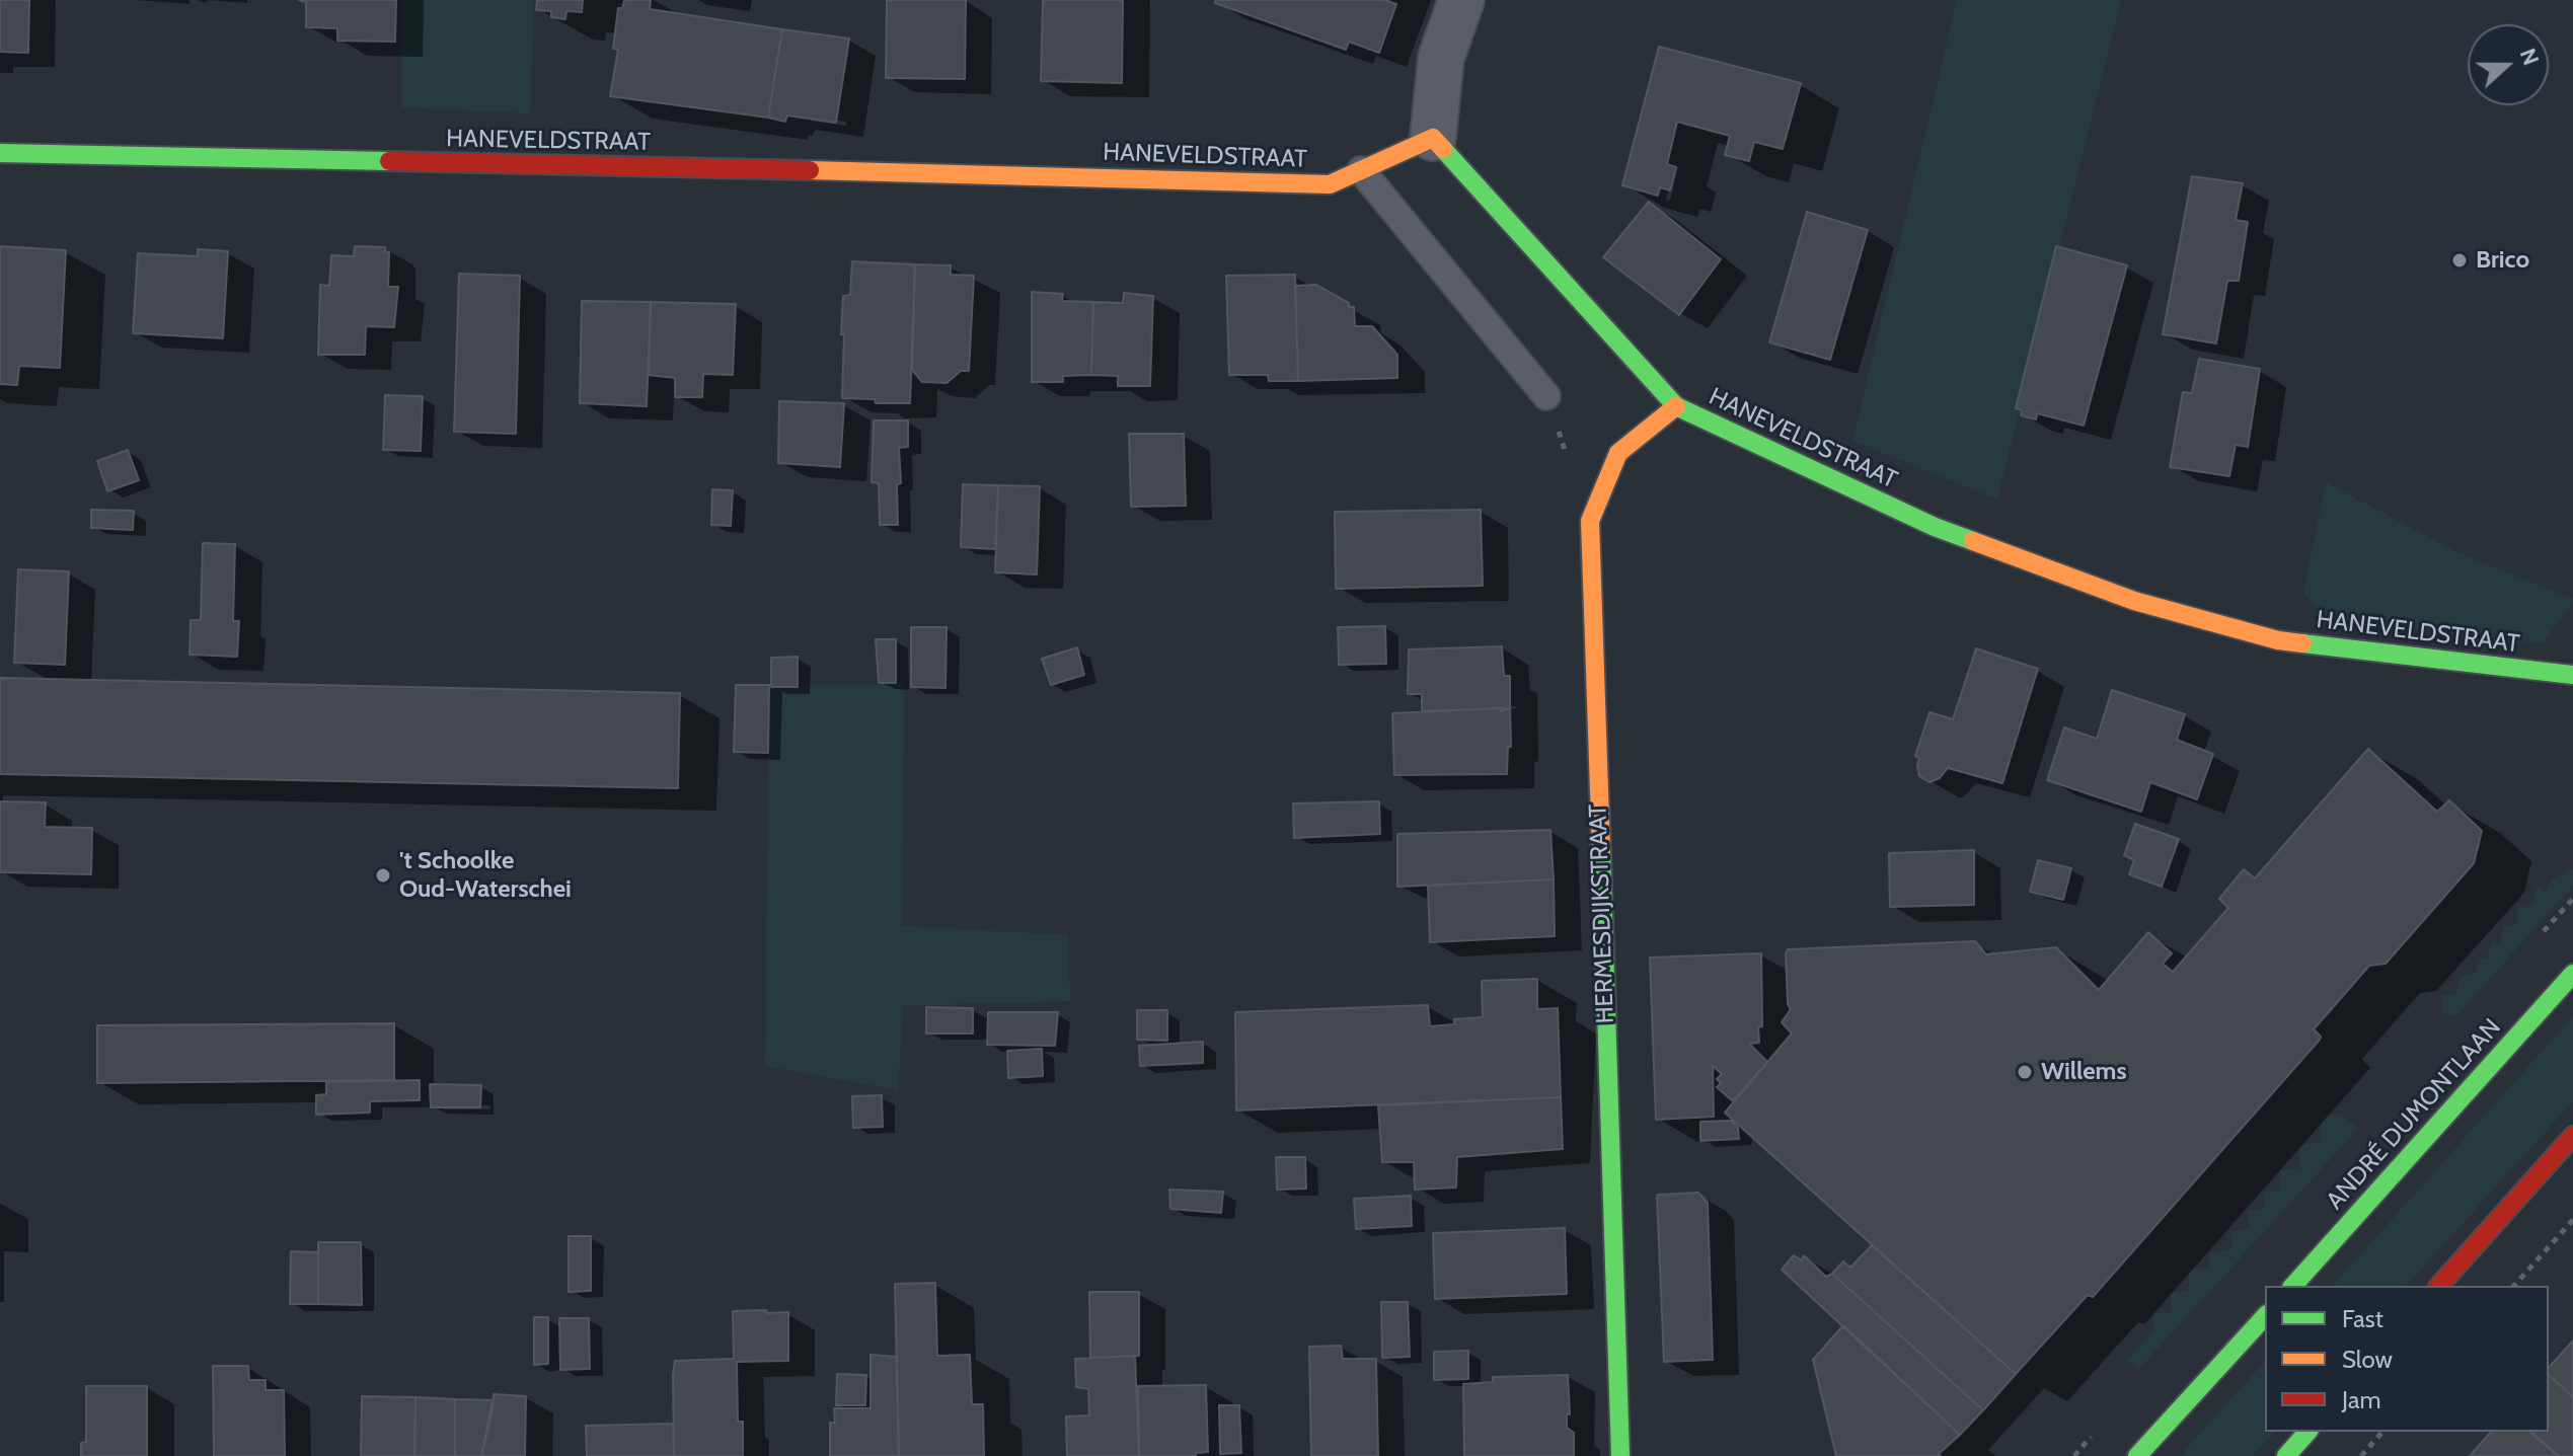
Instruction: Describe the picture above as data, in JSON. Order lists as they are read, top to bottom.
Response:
{
  "streets": {
    "street": ["HANEVELDSTRAAT", "HERMESDIJKSTRAAT", "ANDRÉ DUMONTLAAN"]
  },
  "crossings": [
    ["HANEVELDSTRAAT", "HERMESDIJKSTRAAT"]
  ],
  "places": ["Brico", "'t Schoolke Oud-Waterschei", "Willems"],
  "legend": ["Fast", "Slow", "Jam"],
  "north": "right"
}
